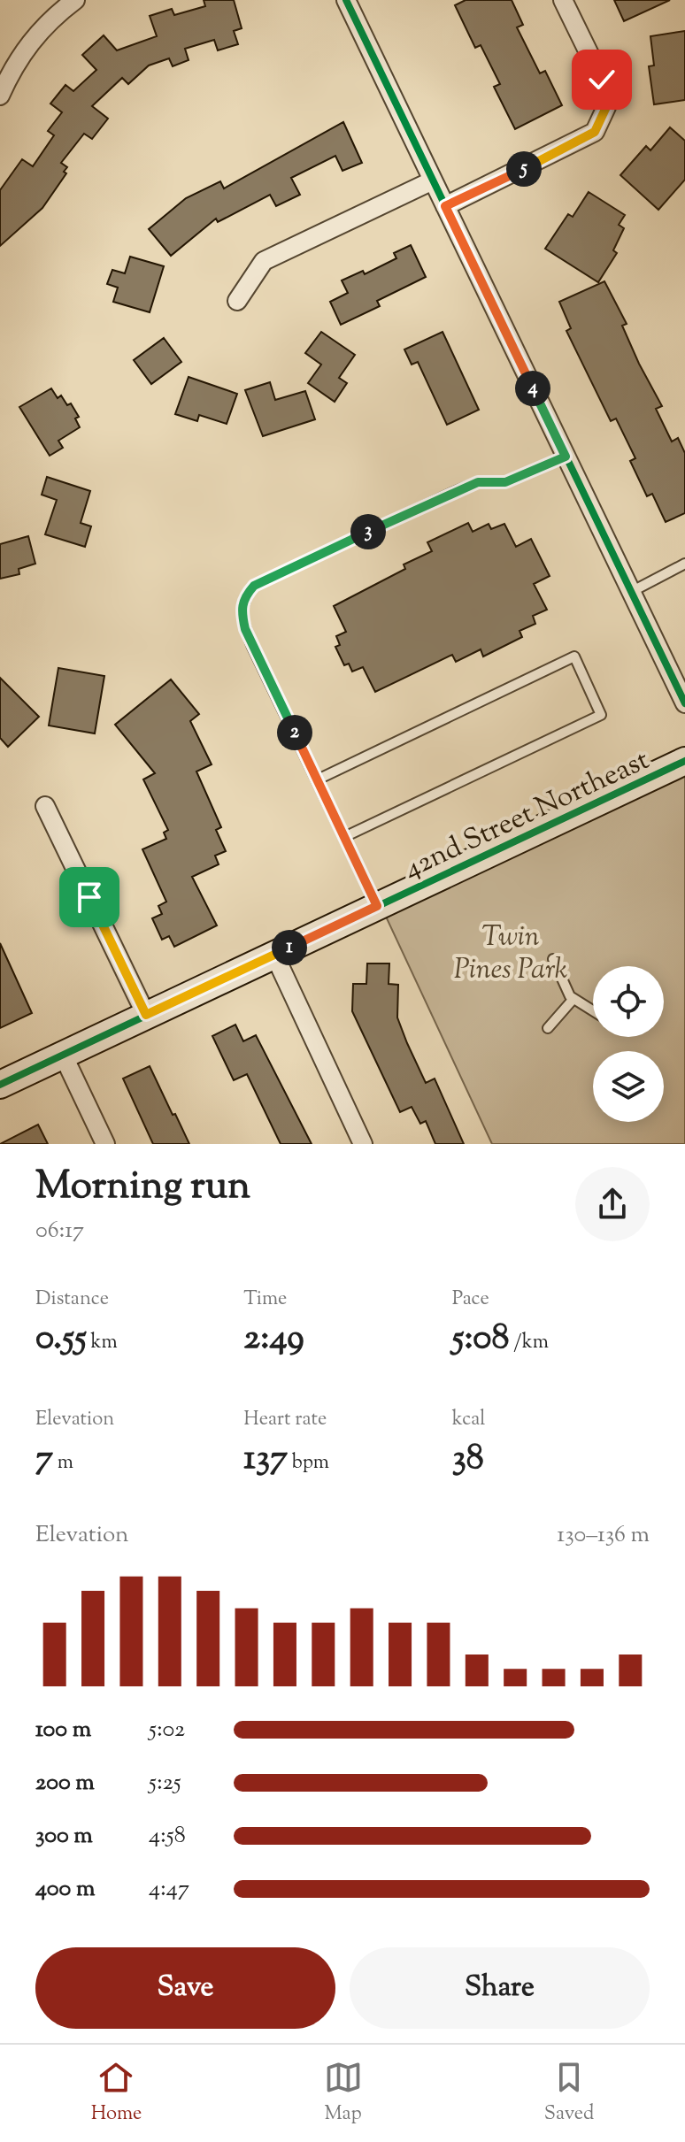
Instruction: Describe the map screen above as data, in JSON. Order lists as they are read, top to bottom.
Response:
{
  "streets": {
    "main road": ["42nd Street Northeast"]
  },
  "parks": ["Twin Pines Park"],
  "page": {
    "pins": [
      "5",
      "4",
      "3",
      "2",
      "1"
    ],
    "heading": ["Morning run", "06:17"],
    "stats": [
      ["Distance", "0.55 km"],
      ["Time", "2:49"],
      ["Pace", "5:08 /km"],
      ["Elevation", "7 m"],
      ["Heart rate", "137 bpm"],
      ["kcal", "38"]
    ],
    "chart": ["Elevation", "130–136 m"],
    "list": [
      {
        "name": "100 m",
        "note": "5:02"
      },
      {
        "name": "200 m",
        "note": "5:25"
      },
      {
        "name": "300 m",
        "note": "4:58"
      },
      {
        "name": "400 m",
        "note": "4:47"
      }
    ],
    "buttons": ["Save", "Share"],
    "tabs": ["Home", "Map", "Saved"]
  }
}
